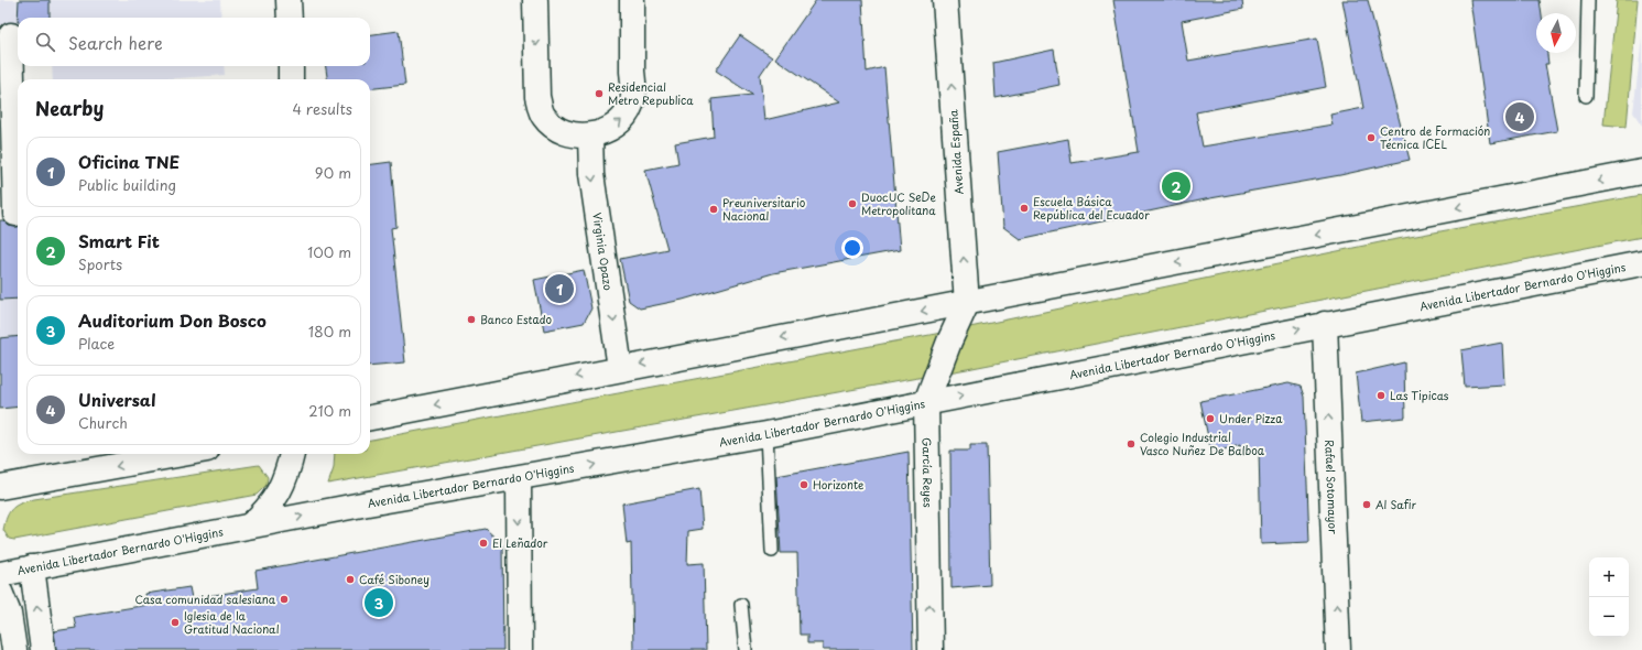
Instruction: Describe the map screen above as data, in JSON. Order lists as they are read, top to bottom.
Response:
{
  "streets": {
    "main road": [
      "Avenida España",
      "Virginia Opazo",
      "Avenida Libertador Bernardo O'Higgins",
      "García Reyes",
      "Rafael Sotomayor"
    ]
  },
  "crossings": [
    ["Avenida España", "García Reyes"],
    ["Avenida Libertador Bernardo O'Higgins", "García Reyes"],
    ["Avenida Libertador Bernardo O'Higgins", "Rafael Sotomayor"]
  ],
  "one_way": [
    "Avenida España",
    "Virginia Opazo",
    "García Reyes",
    "Rafael Sotomayor"
  ],
  "places": [
    "Residencial Metro Republica",
    "Centro de Formación Técnica ICEL",
    "DuocUC SeDe Metropolitana",
    "Escuela Básica República del Ecuador",
    "Preuniversitario Nacional",
    "Banco Estado",
    "Las Tipicas",
    "Under Pizza",
    "Colegio Industrial Vasco Nuñez De Balboa",
    "Horizonte",
    "Al Safir",
    "El Leñador",
    "Café Siboney",
    "Casa comunidad salesiana",
    "Iglesia de la Gratitud Nacional"
  ],
  "north": "bottom",
  "page": {
    "search": "Search here",
    "heading": ["Nearby", "4 results"],
    "pins": [
      "4",
      "2",
      "1",
      "3"
    ],
    "list": [
      {
        "mark": "1",
        "name": "Oficina TNE",
        "note": "Public building",
        "value": "90 m"
      },
      {
        "mark": "2",
        "name": "Smart Fit",
        "note": "Sports",
        "value": "100 m"
      },
      {
        "mark": "3",
        "name": "Auditorium Don Bosco",
        "note": "Place",
        "value": "180 m"
      },
      {
        "mark": "4",
        "name": "Universal",
        "note": "Church",
        "value": "210 m"
      }
    ],
    "map_buttons": ["+", "−"]
  }
}
